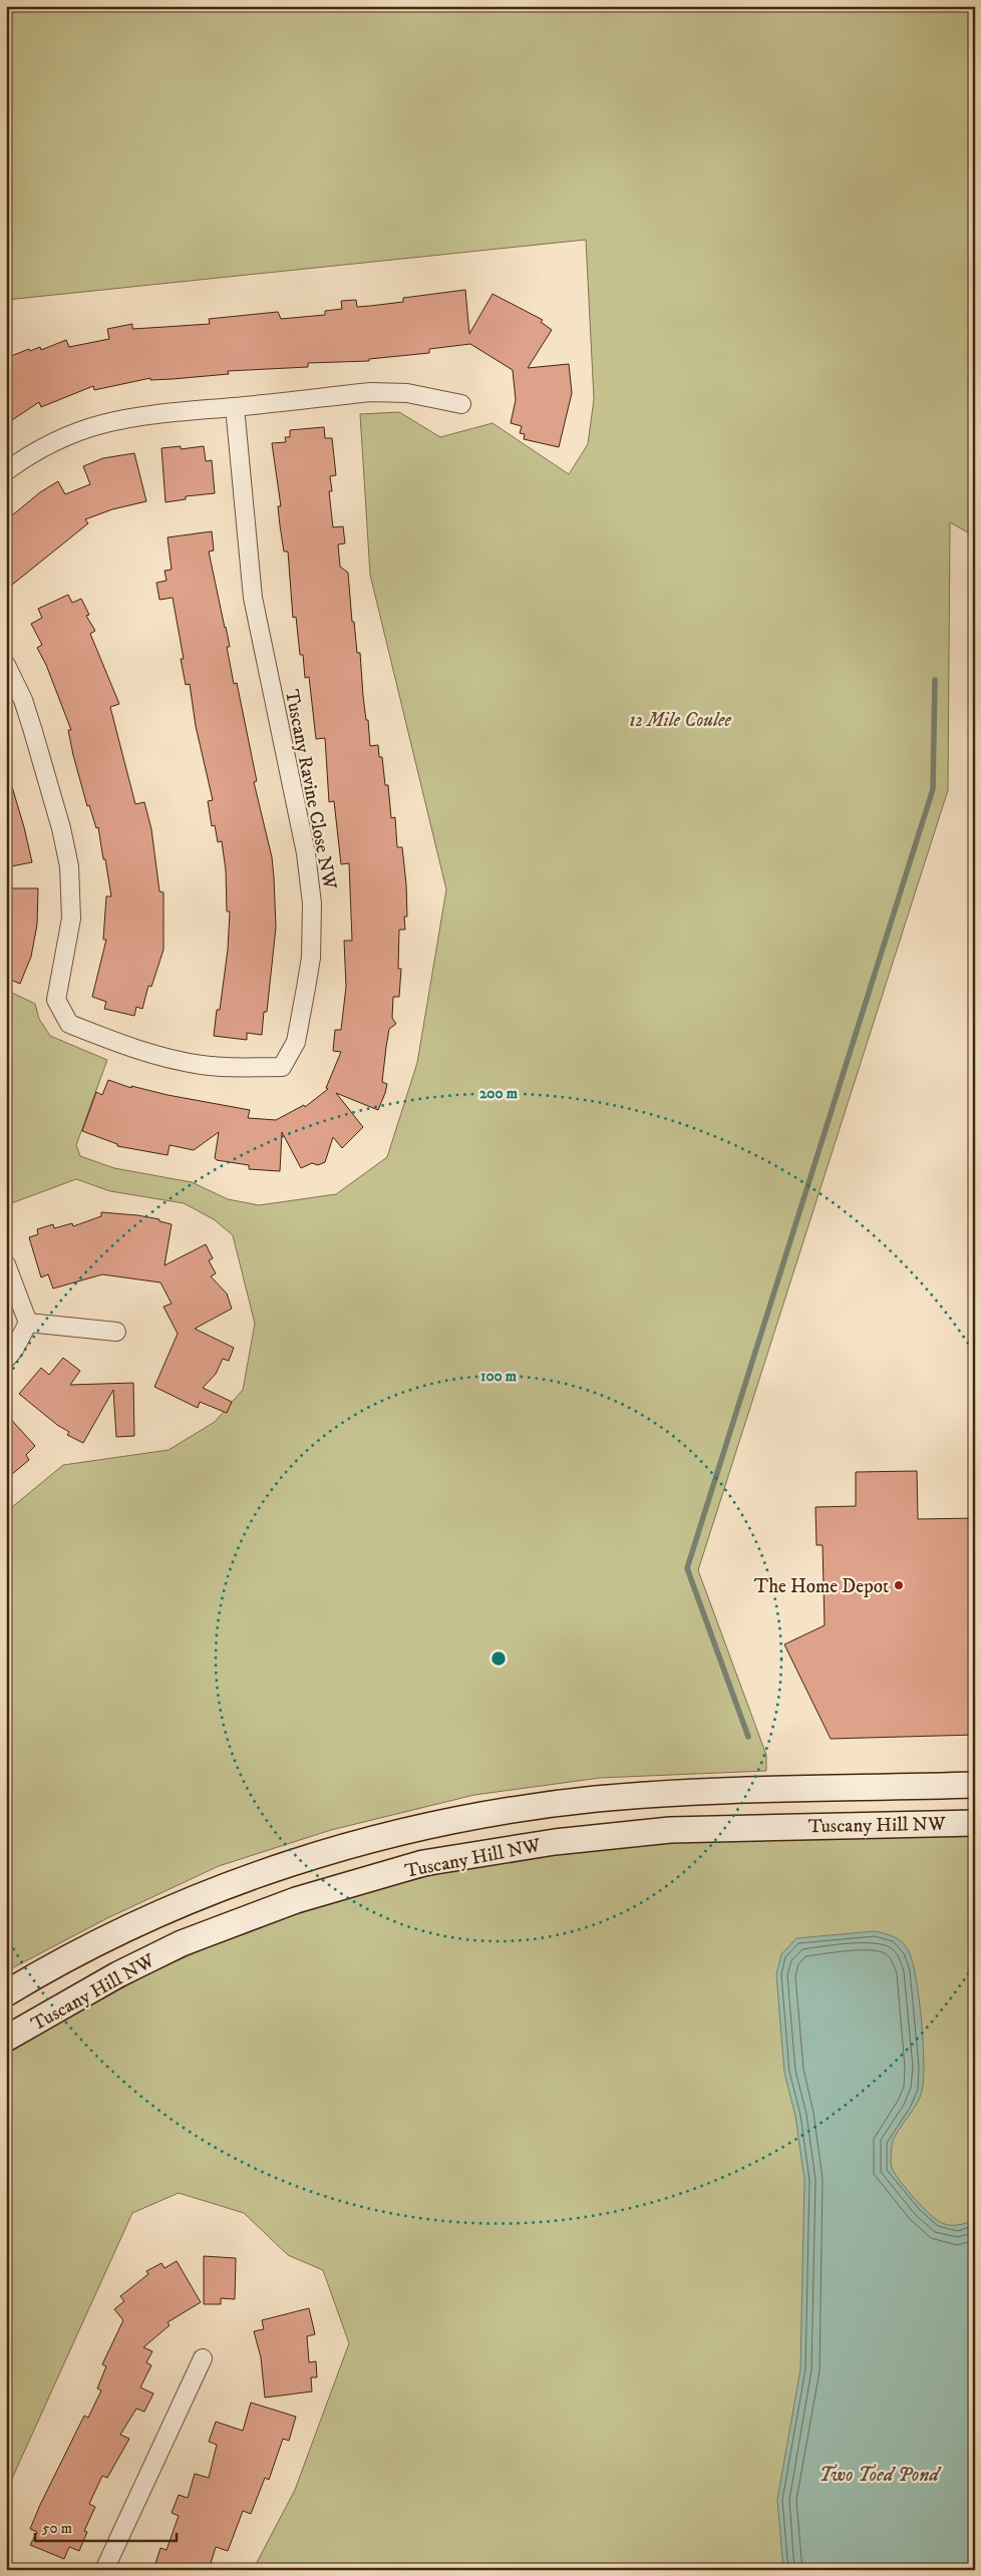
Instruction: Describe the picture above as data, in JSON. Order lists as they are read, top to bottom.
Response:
{
  "streets": {
    "street": ["Tuscany Ravine Close NW", "Tuscany Hill NW"]
  },
  "water": ["Two Toed Pond"],
  "parks": ["12 Mile Coulee"],
  "places": ["The Home Depot"],
  "scale_bar": "50 m",
  "rings": ["200 m", "100 m"]
}
